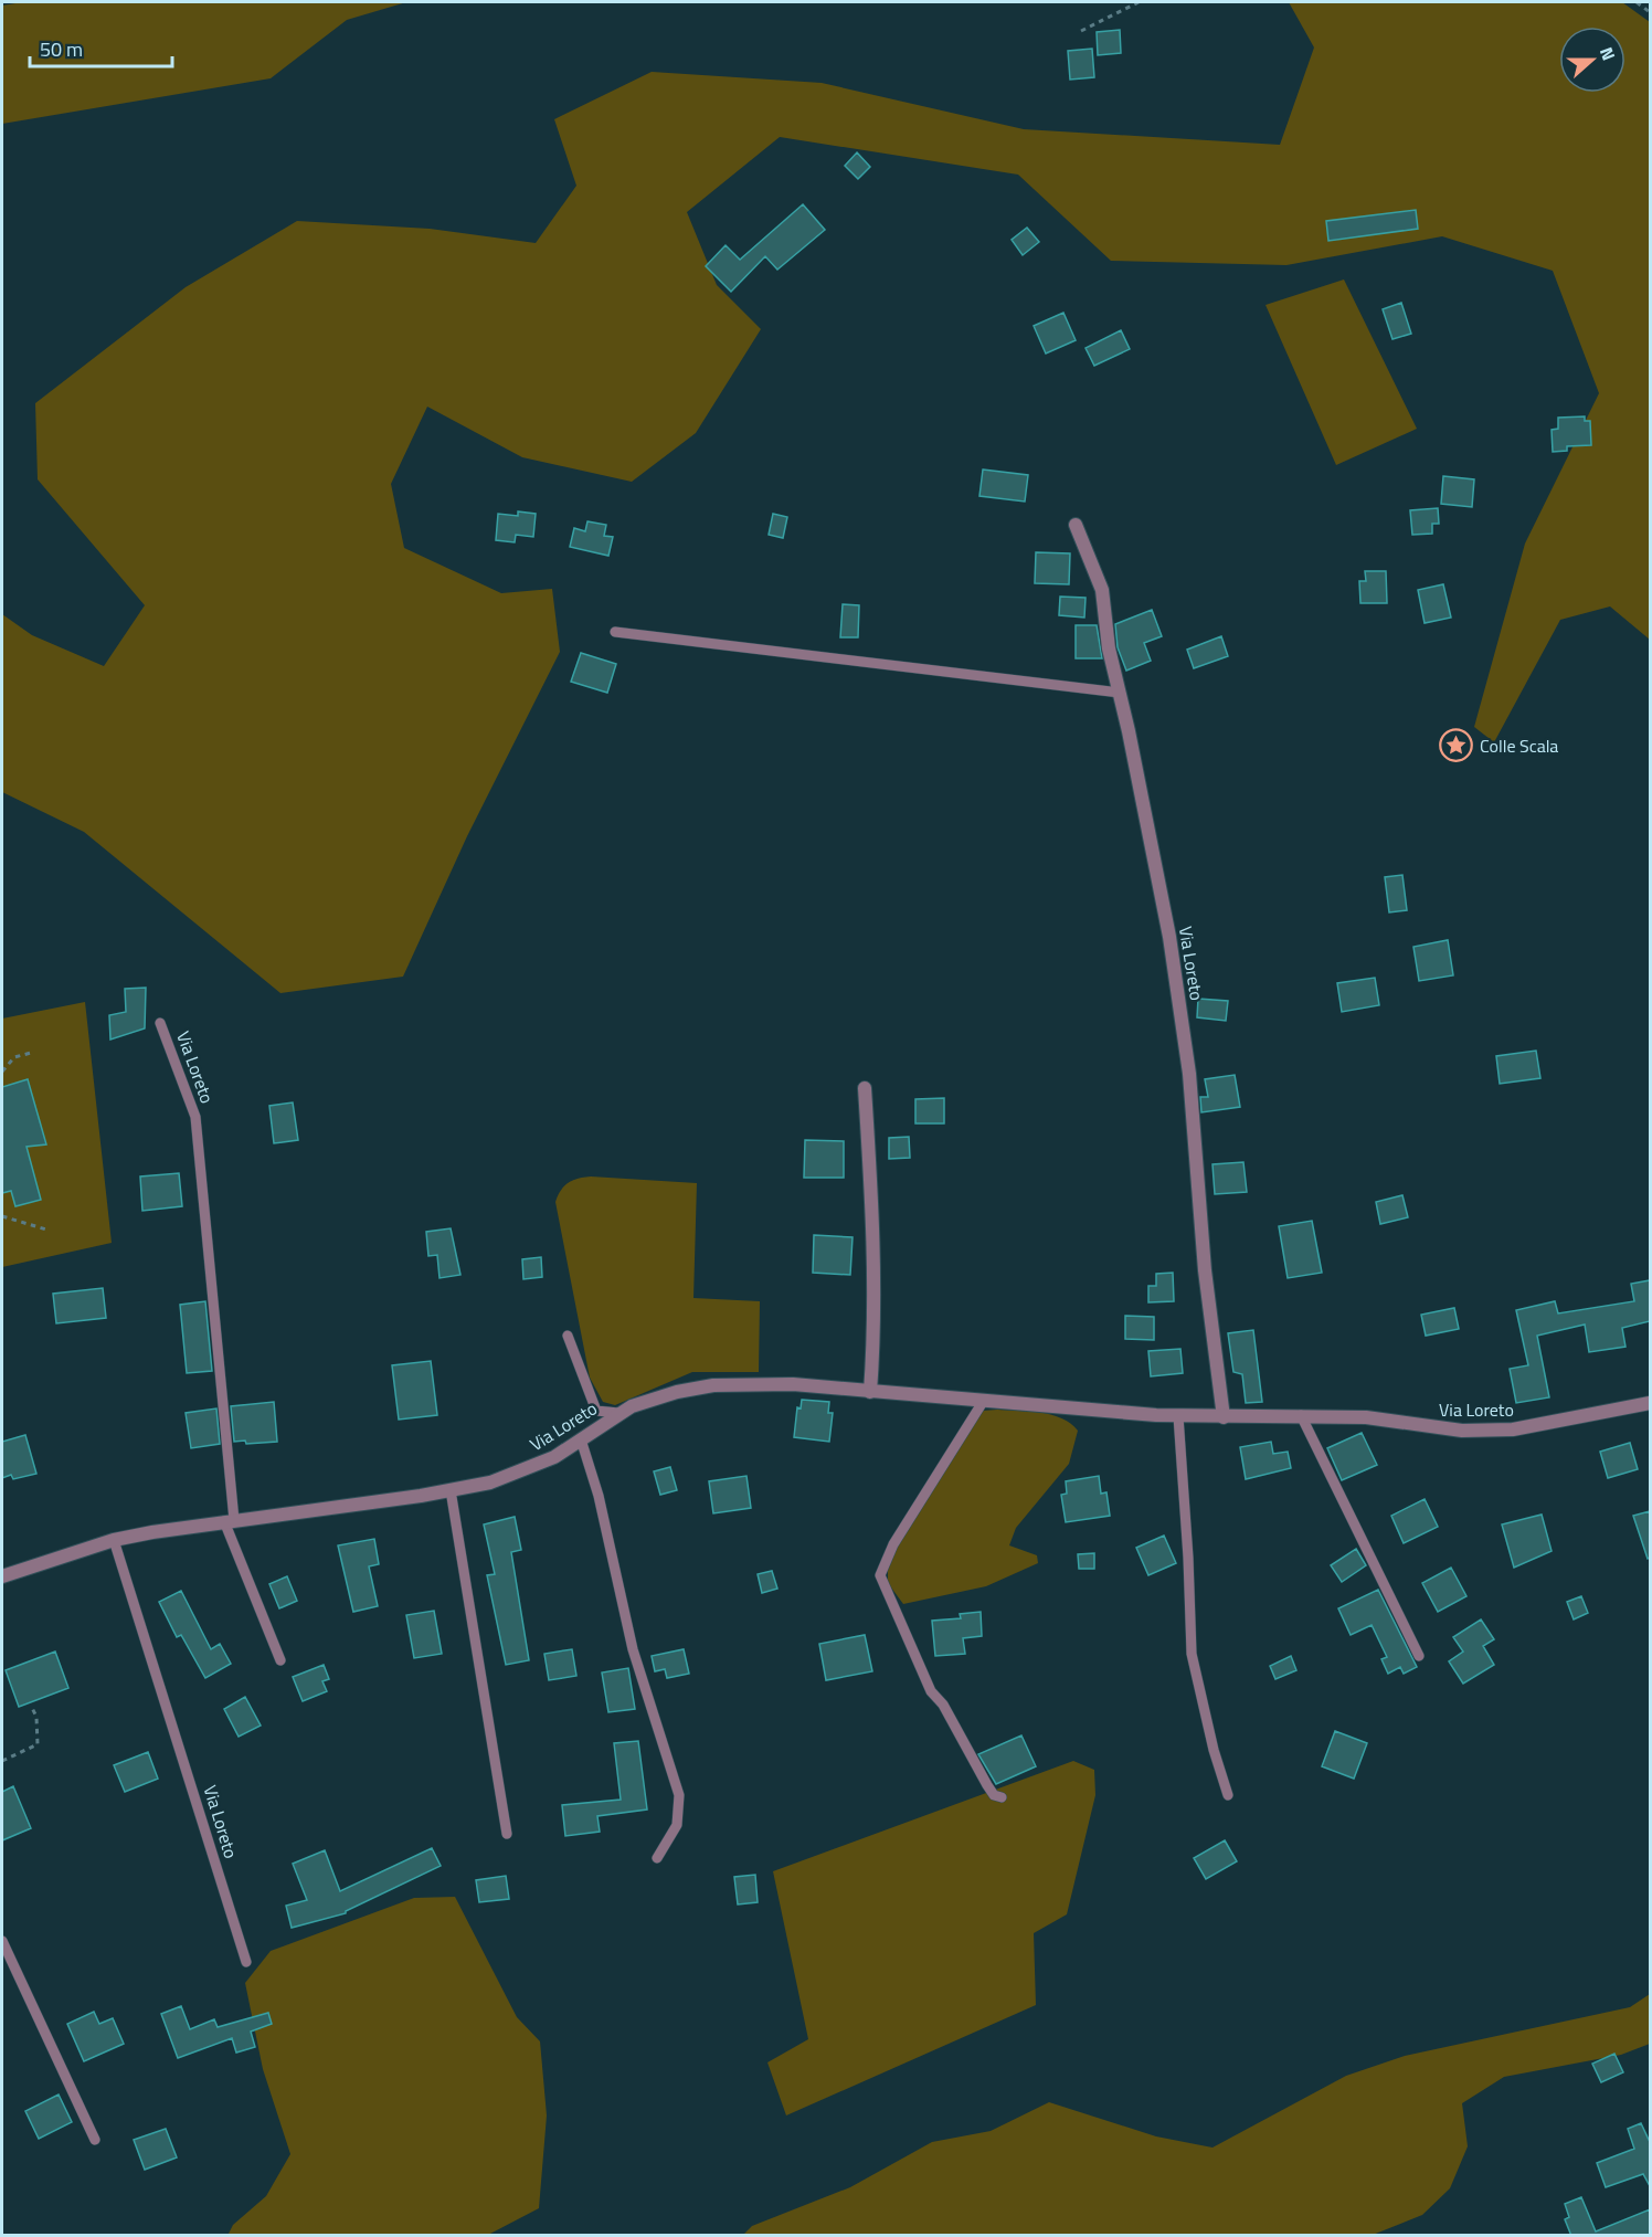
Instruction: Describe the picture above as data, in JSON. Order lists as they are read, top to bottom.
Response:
{
  "streets": {
    "street": ["Via Loreto"]
  },
  "places": {
    "place": ["Colle Scala"]
  },
  "scale_bar": "50 m",
  "north": "right"
}
